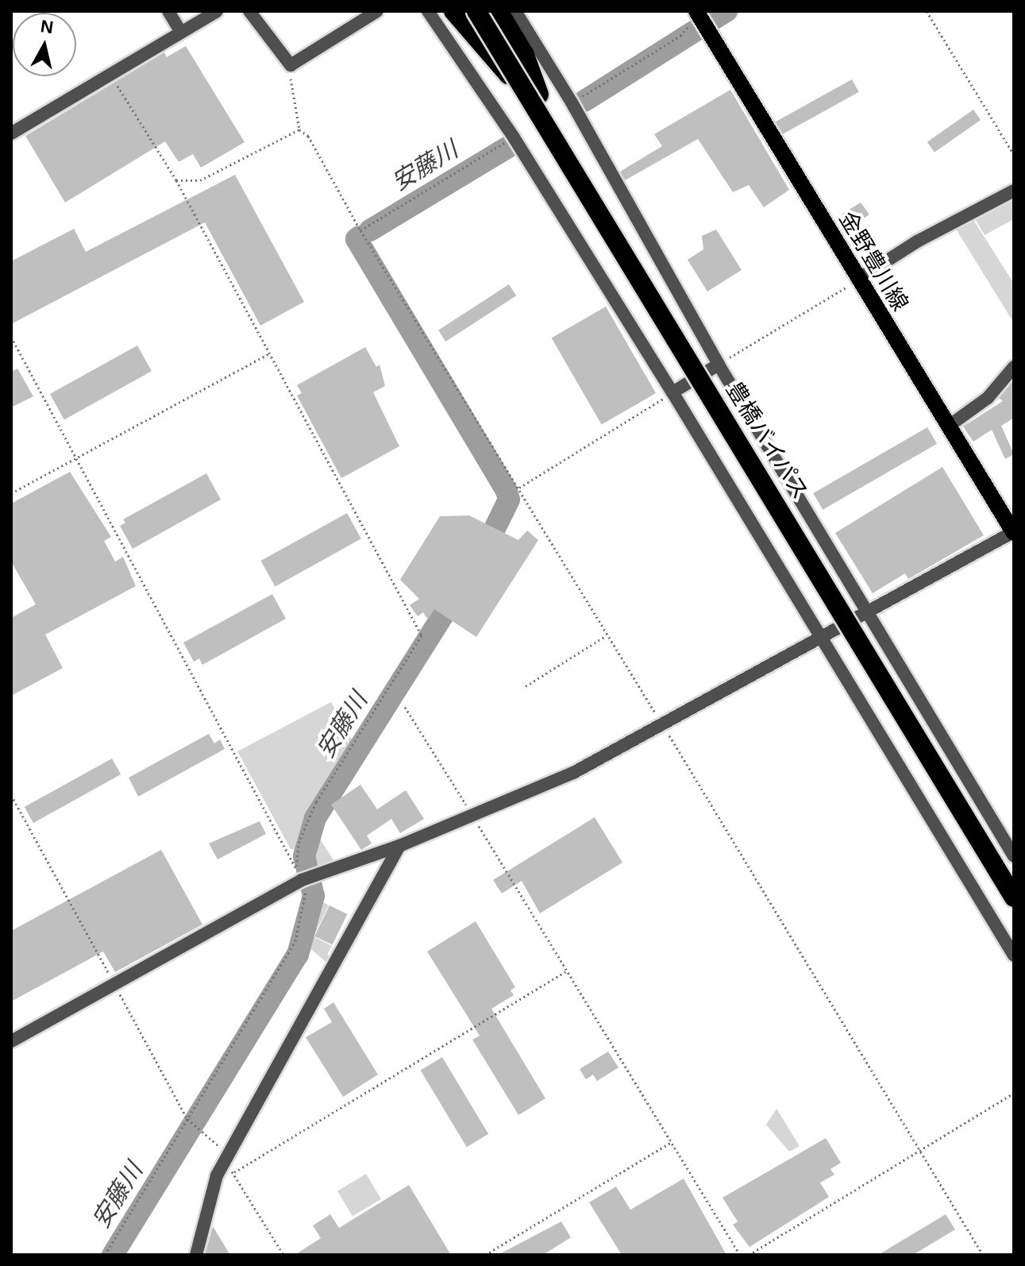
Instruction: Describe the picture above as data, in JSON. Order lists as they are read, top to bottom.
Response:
{
  "streets": {
    "highway": ["豊橋バイパス"],
    "main road": ["金野豊川線"]
  },
  "water": ["安藤川"],
  "north": "top"
}
